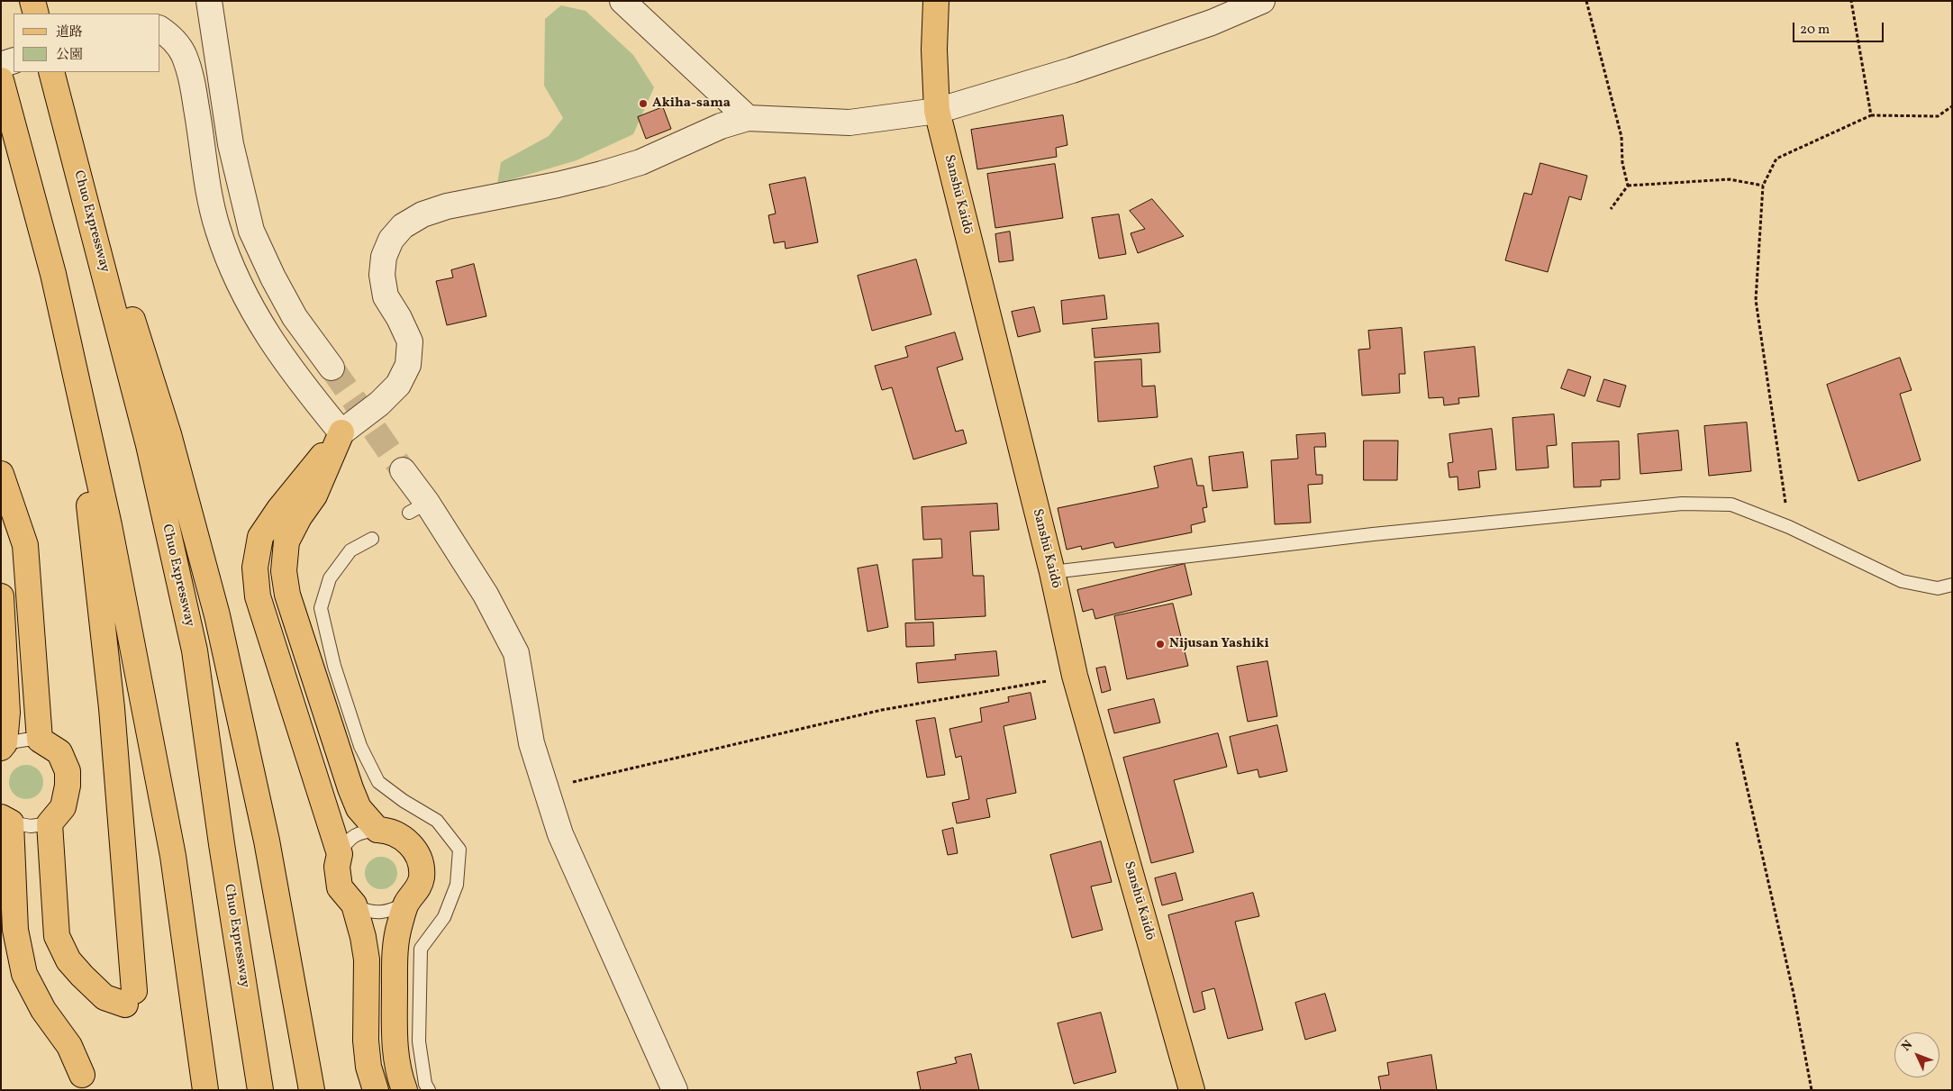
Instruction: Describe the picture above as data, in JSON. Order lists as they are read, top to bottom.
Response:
{
  "streets": {
    "main road": ["Sanshū Kaidō", "Chuo Expressway"]
  },
  "places": ["Akiha-sama", "Nijusan Yashiki"],
  "legend": ["道路", "公園"],
  "scale_bar": "20 m",
  "north": "top left"
}
